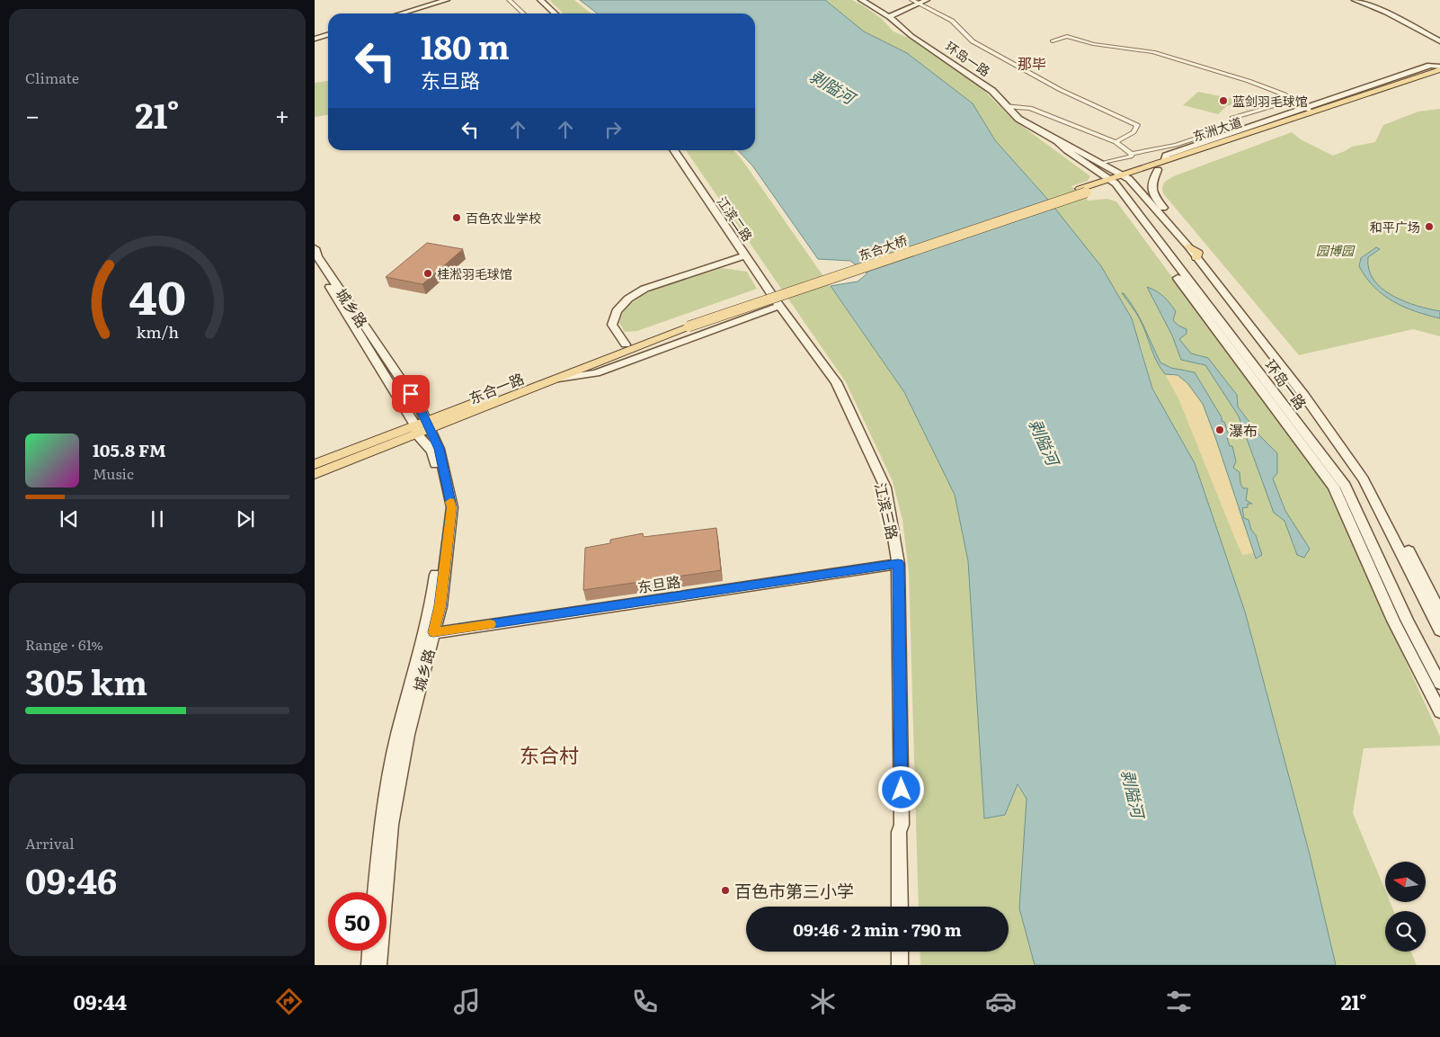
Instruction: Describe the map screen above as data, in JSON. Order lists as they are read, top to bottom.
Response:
{
  "streets": {
    "main road": [
      "环岛一路",
      "东洲大道",
      "江滨二路",
      "东合大桥",
      "城乡路",
      "东合一路",
      "江滨三路",
      "东旦路"
    ]
  },
  "crossings": [
    ["环岛一路", "东洲大道"],
    ["东洲大道", "东合大桥"],
    ["江滨二路", "江滨三路"],
    ["东合大桥", "东合一路"],
    ["城乡路", "东合一路"],
    ["城乡路", "东旦路"],
    ["江滨三路", "东旦路"]
  ],
  "districts": ["那毕", "东合村"],
  "water": ["剥隘河"],
  "parks": ["园博园"],
  "places": [
    "蓝剑羽毛球馆",
    "百色农业学校",
    "和平广场",
    "桂淞羽毛球馆",
    "瀑布",
    "百色市第三小学"
  ],
  "north": "left",
  "page": {
    "tile": [
      "Climate",
      ["Range · 61%", "305 km"],
      ["Arrival", "09:46"]
    ],
    "turn": ["180 m", "东旦路"],
    "heat": ["−", "21°", "+"],
    "song": ["105.8 FM", "Music"],
    "limit": "50",
    "trip": "09:46 · 2 min · 790 m",
    "tabs": ["09:44", "21°"],
    "gauge": ["40", "km/h"]
  }
}
